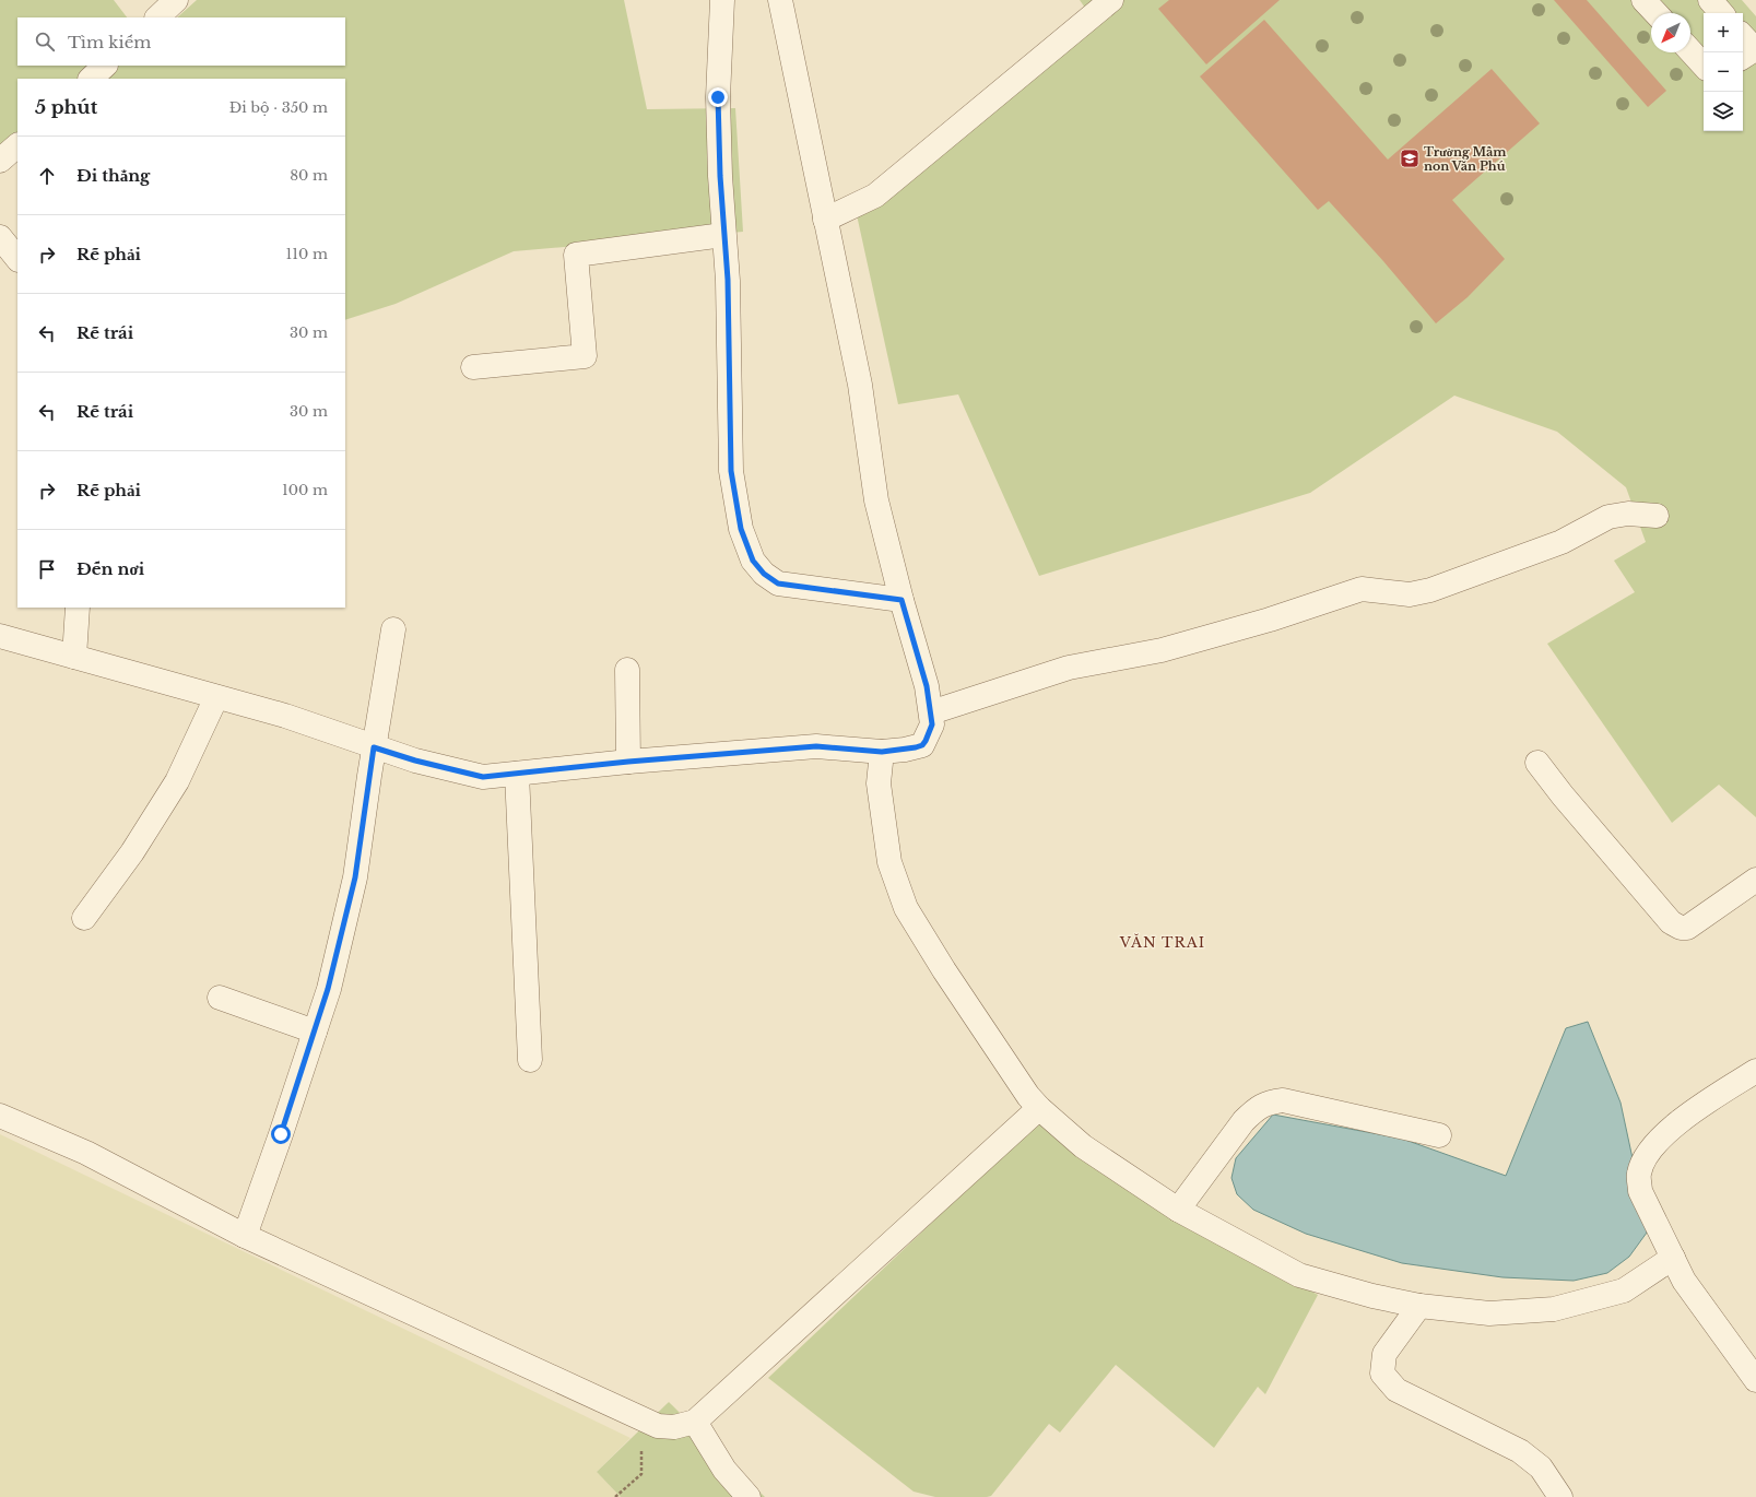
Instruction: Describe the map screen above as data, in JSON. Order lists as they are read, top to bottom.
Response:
{
  "districts": ["VĂN TRAI"],
  "places": {
    "school or university": ["Trường Mầm non Văn Phú"]
  },
  "north": "bottom left",
  "page": {
    "map_buttons": ["+", "−"],
    "search": "Tìm kiếm",
    "heading": ["5 phút", "Đi bộ · 350 m"],
    "list": [
      ["Đi thẳng", "80 m"],
      ["Rẽ phải", "110 m"],
      ["Rẽ trái", "30 m"],
      ["Rẽ trái", "30 m"],
      ["Rẽ phải", "100 m"],
      "Đến nơi"
    ]
  }
}
